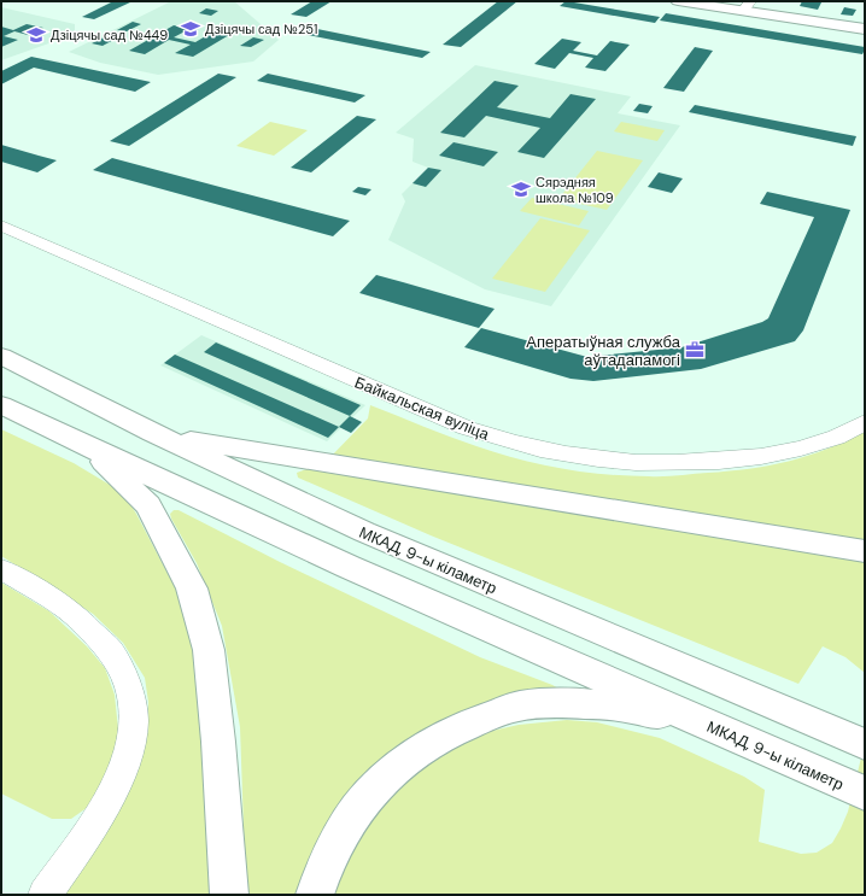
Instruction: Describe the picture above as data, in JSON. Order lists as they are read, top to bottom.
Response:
{
  "streets": {
    "main road": ["МКАД, 9-ы кіламетр"],
    "street": ["Байкальская вуліца"]
  },
  "places": {
    "school or university": ["Дзіцячы сад №251", "Дзіцячы сад №449", "Сярэдняя школа №109"],
    "office": ["Аператыўная служба аўтадапамогі"]
  }
}
